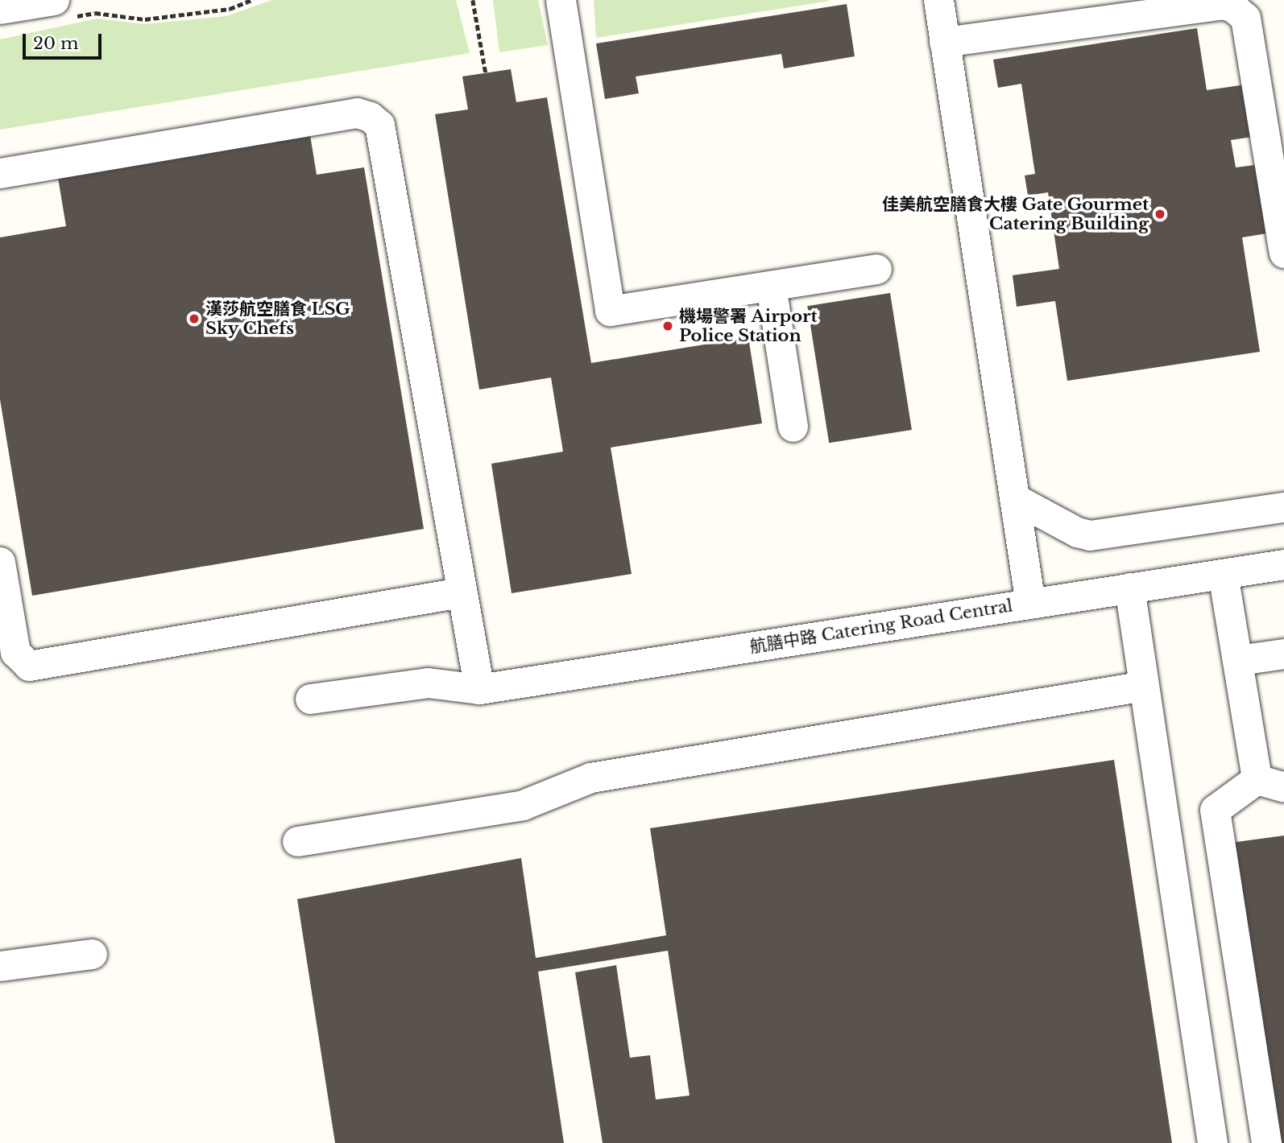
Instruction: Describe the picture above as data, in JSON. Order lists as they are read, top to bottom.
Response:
{
  "streets": {
    "street": ["航膳中路 Catering Road Central"]
  },
  "places": ["佳美航空膳食大樓 Gate Gourmet Catering Building", "漢莎航空膳食 LSG Sky Chefs", "機場警署 Airport Police Station"],
  "scale_bar": "20 m"
}
